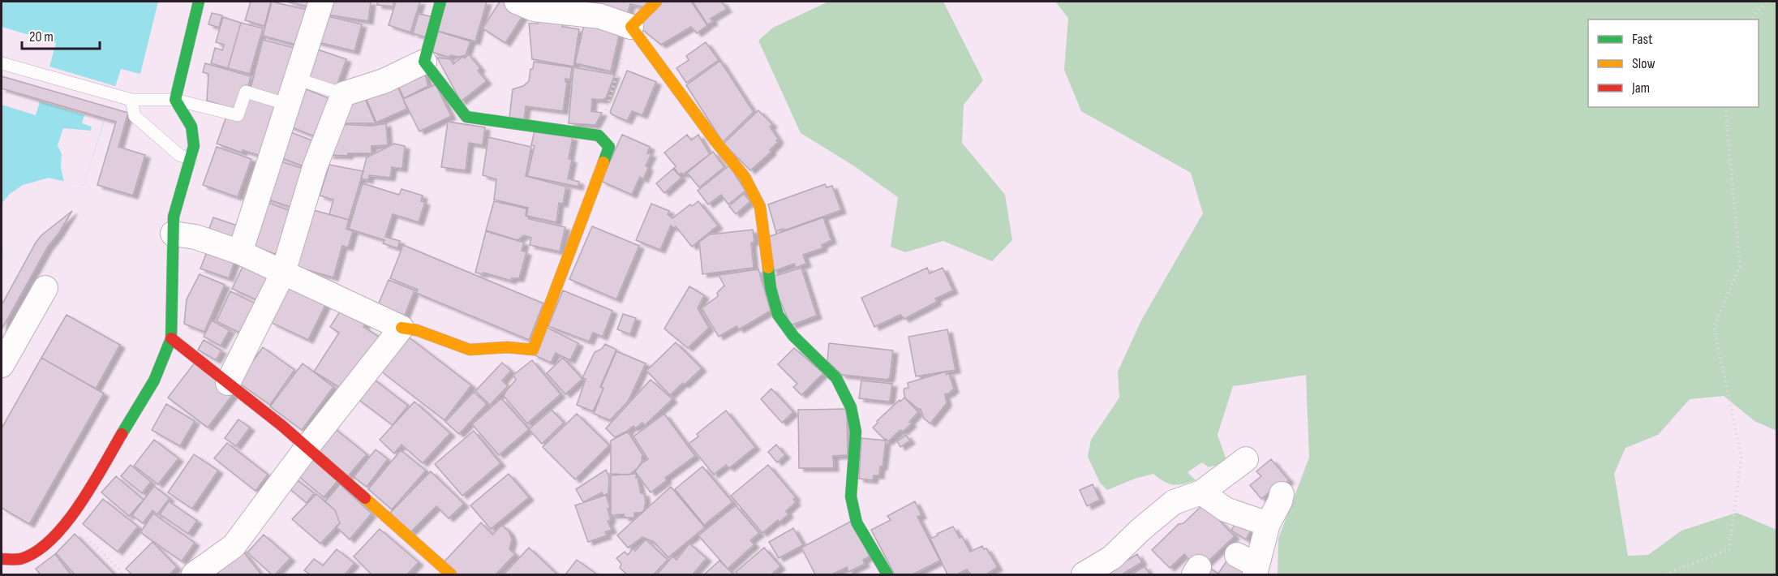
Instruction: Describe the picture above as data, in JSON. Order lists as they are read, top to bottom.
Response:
{
  "legend": ["Fast", "Slow", "Jam"],
  "scale_bar": "20 m"
}
